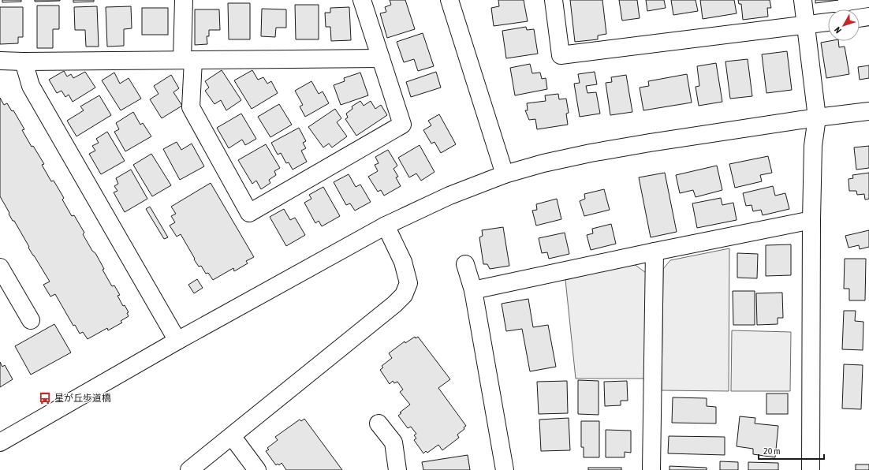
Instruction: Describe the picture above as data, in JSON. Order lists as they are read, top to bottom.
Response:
{
  "places": {
    "bus stop": ["星が丘歩道橋"]
  },
  "scale_bar": "20 m",
  "north": "bottom left"
}
